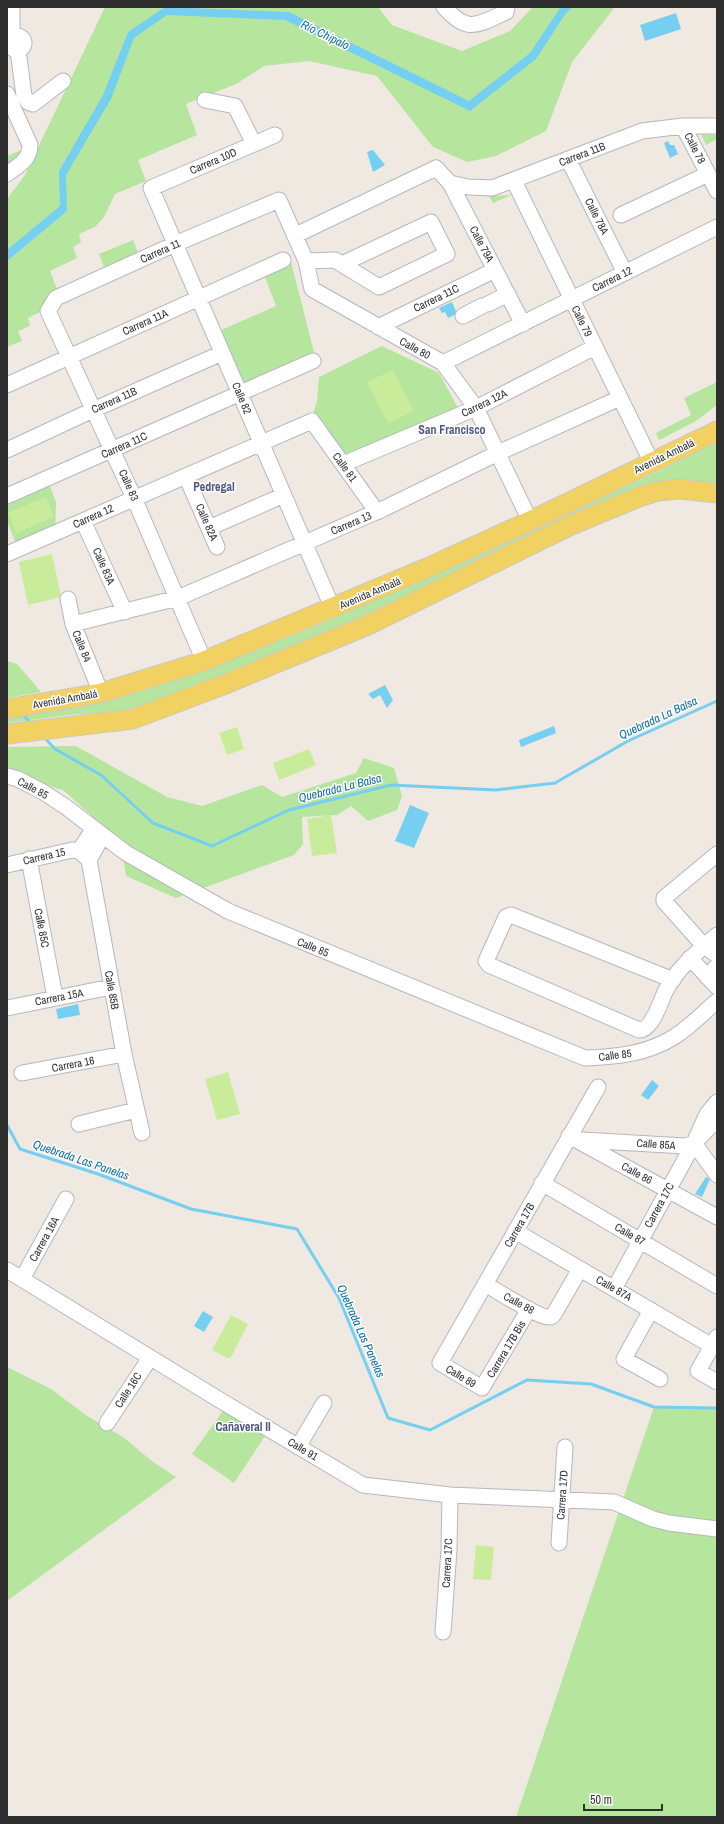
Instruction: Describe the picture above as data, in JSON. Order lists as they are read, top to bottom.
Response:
{
  "streets": {
    "main road": ["Avenida Ambalá"],
    "street": [
      "Calle 78",
      "Carrera 11B",
      "Carrera 10D",
      "Calle 78A",
      "Calle 79A",
      "Carrera 11",
      "Carrera 12",
      "Carrera 11C",
      "Calle 79",
      "Carrera 11A",
      "Calle 80",
      "Calle 82",
      "Carrera 12A",
      "Calle 81",
      "Calle 83",
      "Calle 82A",
      "Carrera 13",
      "Calle 83A",
      "Calle 84",
      "Calle 85",
      "Carrera 15",
      "Calle 85C",
      "Calle 85B",
      "Carrera 15A",
      "Carrera 16",
      "Calle 85A",
      "Calle 86",
      "Carrera 17C",
      "Carrera 17B",
      "Calle 87",
      "Carrera 16A",
      "Calle 87A",
      "Calle 88",
      "Carrera 17B Bis",
      "Calle 89",
      "Calle 16C",
      "Calle 91",
      "Carrera 17D"
    ]
  },
  "crossings": [
    ["Calle 78", "Carrera 11B"],
    ["Carrera 11B", "Calle 78A"],
    ["Carrera 11B", "Calle 79A"],
    ["Carrera 11B", "Calle 79"],
    ["Carrera 11B", "Calle 82"],
    ["Carrera 11B", "Calle 83"],
    ["Carrera 10D", "Calle 82"],
    ["Calle 78A", "Carrera 12"],
    ["Calle 79A", "Carrera 12"],
    ["Calle 79A", "Carrera 11C"],
    ["Calle 79A", "Calle 80"],
    ["Carrera 11", "Calle 80"],
    ["Carrera 11", "Calle 82"],
    ["Carrera 11", "Calle 83"],
    ["Carrera 12", "Calle 79"],
    ["Carrera 12", "Calle 80"],
    ["Carrera 12", "Calle 82"],
    ["Carrera 12", "Calle 81"],
    ["Carrera 12", "Calle 83"],
    ["Carrera 12", "Calle 82A"],
    ["Carrera 12", "Calle 83A"],
    ["Carrera 11C", "Calle 80"],
    ["Carrera 11C", "Calle 82"],
    ["Carrera 11C", "Calle 83"],
    ["Calle 79", "Carrera 12A"],
    ["Calle 79", "Avenida Ambalá"],
    ["Calle 79", "Carrera 13"],
    ["Carrera 11A", "Calle 82"],
    ["Carrera 11A", "Calle 83"],
    ["Calle 80", "Carrera 12A"],
    ["Calle 80", "Avenida Ambalá"],
    ["Calle 80", "Carrera 13"],
    ["Calle 82", "Avenida Ambalá"],
    ["Calle 82", "Carrera 13"],
    ["Avenida Ambalá", "Calle 83"],
    ["Avenida Ambalá", "Calle 84"],
    ["Calle 81", "Carrera 13"],
    ["Calle 83", "Carrera 13"],
    ["Carrera 13", "Calle 83A"],
    ["Carrera 13", "Calle 84"],
    ["Calle 85", "Carrera 15"],
    ["Carrera 15", "Calle 85C"],
    ["Carrera 15", "Calle 85B"],
    ["Calle 85C", "Carrera 15A"],
    ["Calle 85B", "Carrera 15A"],
    ["Calle 85B", "Carrera 16"],
    ["Calle 85A", "Calle 86"],
    ["Calle 85A", "Carrera 17C"],
    ["Calle 85A", "Carrera 17B"],
    ["Calle 86", "Carrera 17C"],
    ["Calle 86", "Carrera 17B"],
    ["Carrera 17C", "Calle 87"],
    ["Carrera 17C", "Calle 87A"],
    ["Carrera 17C", "Calle 91"],
    ["Carrera 17B", "Calle 87"],
    ["Carrera 17B", "Calle 87A"],
    ["Carrera 17B", "Calle 88"],
    ["Carrera 17B", "Calle 89"],
    ["Carrera 16A", "Calle 91"],
    ["Calle 87A", "Calle 88"],
    ["Calle 88", "Carrera 17B Bis"],
    ["Carrera 17B Bis", "Calle 89"],
    ["Calle 16C", "Calle 91"],
    ["Calle 91", "Carrera 17D"]
  ],
  "districts": ["San Francisco", "Pedregal", "Cañaveral II"],
  "water": ["Río Chipalo", "Quebrada La Balsa", "Quebrada Las Panelas"],
  "scale_bar": "50 m"
}
